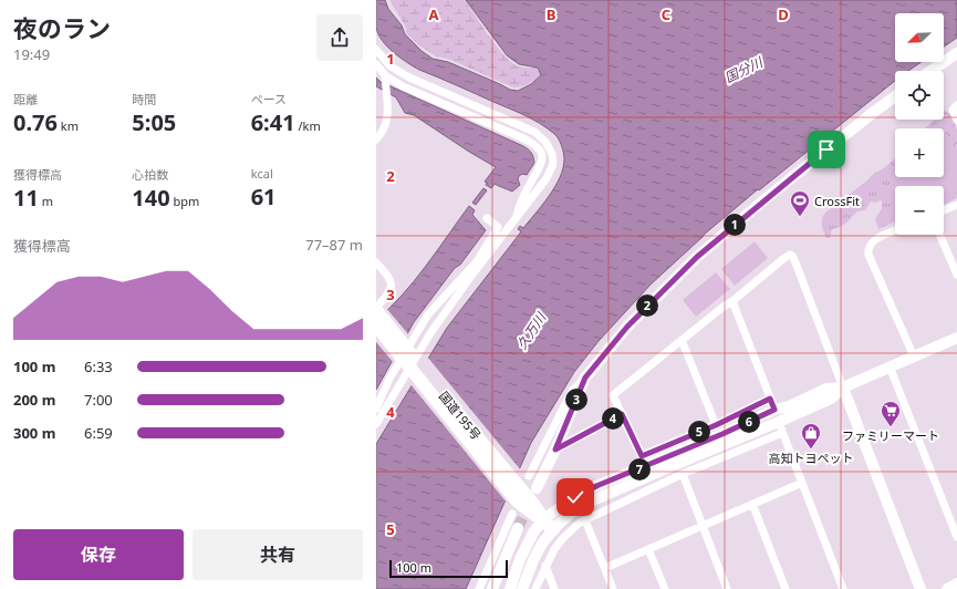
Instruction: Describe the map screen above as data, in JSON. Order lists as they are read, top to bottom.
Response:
{
  "streets": {
    "highway": ["国道195号"]
  },
  "water": ["国分川", "久万川"],
  "places": {
    "sports": ["CrossFit"],
    "supermarket": ["ファミリーマート"],
    "shop": ["高知トヨペット"]
  },
  "scale_bar": "100 m",
  "north": "bottom left",
  "page": {
    "heading": ["夜のラン", "19:49"],
    "map_buttons": ["+", "−"],
    "stats": [
      ["距離", "0.76 km"],
      ["時間", "5:05"],
      ["ペース", "6:41 /km"],
      ["獲得標高", "11 m"],
      ["心拍数", "140 bpm"],
      ["kcal", "61"]
    ],
    "pins": [
      "1",
      "2",
      "3",
      "4",
      "6",
      "5",
      "7"
    ],
    "chart": ["獲得標高", "77–87 m"],
    "list": [
      {
        "name": "100 m",
        "note": "6:33"
      },
      {
        "name": "200 m",
        "note": "7:00"
      },
      {
        "name": "300 m",
        "note": "6:59"
      }
    ],
    "buttons": ["保存", "共有"],
    "scale": "100 m"
  },
  "grid": {
    "columns": [
      "A",
      "B",
      "C",
      "D"
    ],
    "rows": [
      "1",
      "2",
      "3",
      "4",
      "5"
    ]
  }
}
